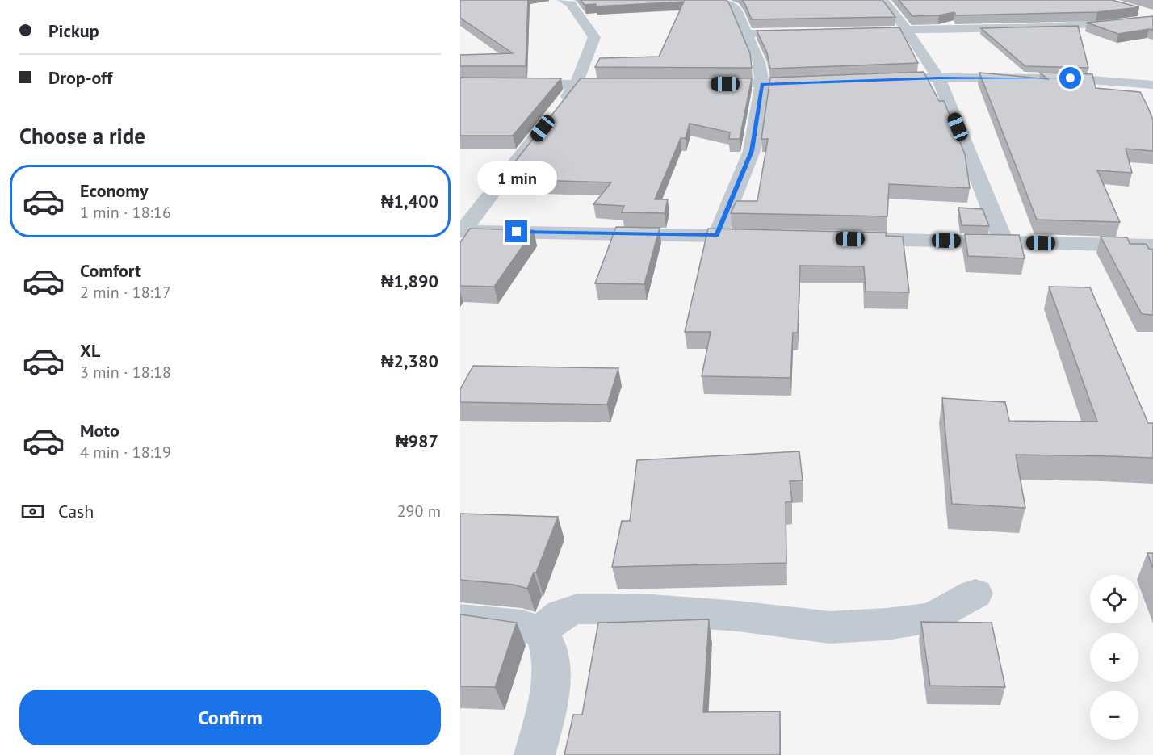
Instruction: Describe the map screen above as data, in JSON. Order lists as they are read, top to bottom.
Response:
{
  "page": {
    "banner": ["Pickup", "Drop-off"],
    "heading": "Choose a ride",
    "bubble": "1 min",
    "list": [
      {
        "name": "Economy",
        "note": "1 min · 18:16",
        "value": "₦1,400"
      },
      {
        "name": "Comfort",
        "note": "2 min · 18:17",
        "value": "₦1,890"
      },
      {
        "name": "XL",
        "note": "3 min · 18:18",
        "value": "₦2,380"
      },
      {
        "name": "Moto",
        "note": "4 min · 18:19",
        "value": "₦987"
      }
    ],
    "pay": ["Cash", "290 m"],
    "map_buttons": ["+", "−"],
    "buttons": "Confirm"
  }
}
